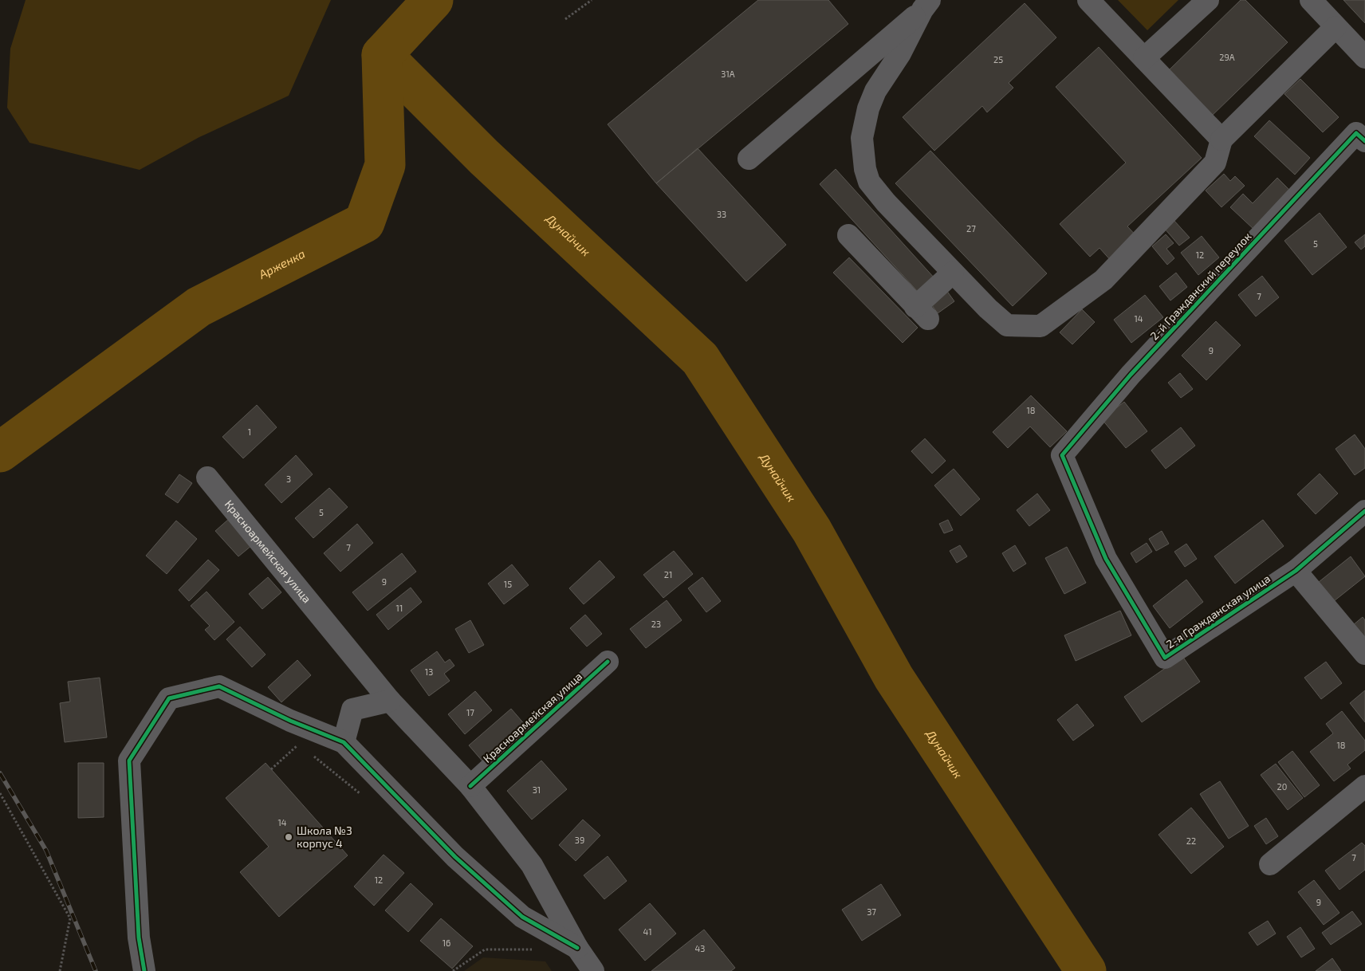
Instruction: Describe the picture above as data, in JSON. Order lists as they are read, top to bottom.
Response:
{
  "streets": {
    "street": ["2-й Гражданский переулок", "Красноармейская улица", "2-я Гражданская улица"]
  },
  "crossings": [
    ["2-й Гражданский переулок", "2-я Гражданская улица"]
  ],
  "water": ["Дунайчик", "Арженка"],
  "places": ["Школа №3 корпус 4"],
  "house_numbers": [
    "29А",
    "25",
    "31А",
    "33",
    "27",
    "5",
    "12",
    "7",
    "14",
    "9",
    "18",
    "1",
    "3",
    "5",
    "7",
    "21",
    "9",
    "15",
    "11",
    "23",
    "13",
    "17",
    "18",
    "20",
    "31",
    "14",
    "39",
    "22",
    "7",
    "12",
    "9",
    "37",
    "41",
    "16",
    "43"
  ]
}
